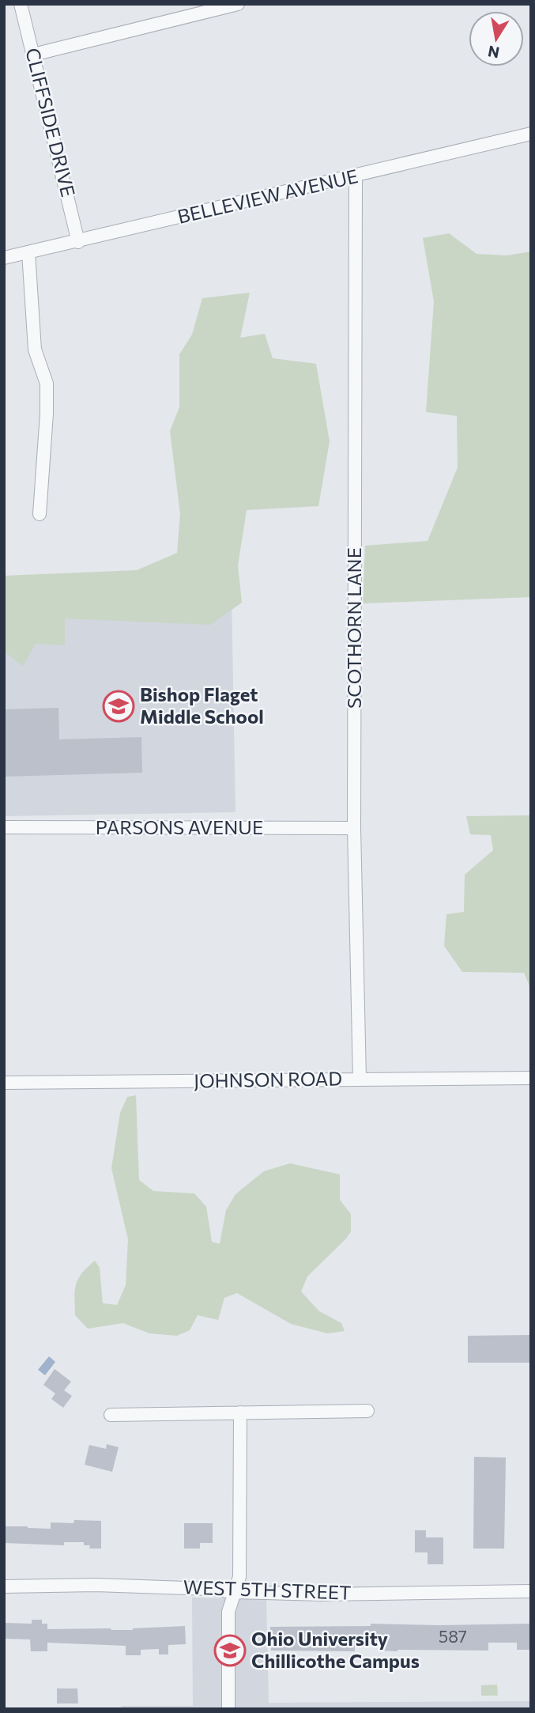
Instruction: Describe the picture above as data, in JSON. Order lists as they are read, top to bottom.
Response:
{
  "streets": {
    "street": [
      "CLIFFSIDE DRIVE",
      "BELLEVIEW AVENUE",
      "SCOTHORN LANE",
      "PARSONS AVENUE",
      "JOHNSON ROAD",
      "WEST 5TH STREET"
    ]
  },
  "crossings": [
    ["CLIFFSIDE DRIVE", "BELLEVIEW AVENUE"],
    ["BELLEVIEW AVENUE", "SCOTHORN LANE"],
    ["SCOTHORN LANE", "PARSONS AVENUE"],
    ["SCOTHORN LANE", "JOHNSON ROAD"]
  ],
  "places": {
    "school or university": ["Bishop Flaget Middle School", "Ohio University Chillicothe Campus"]
  },
  "house_numbers": ["587"],
  "north": "bottom"
}
